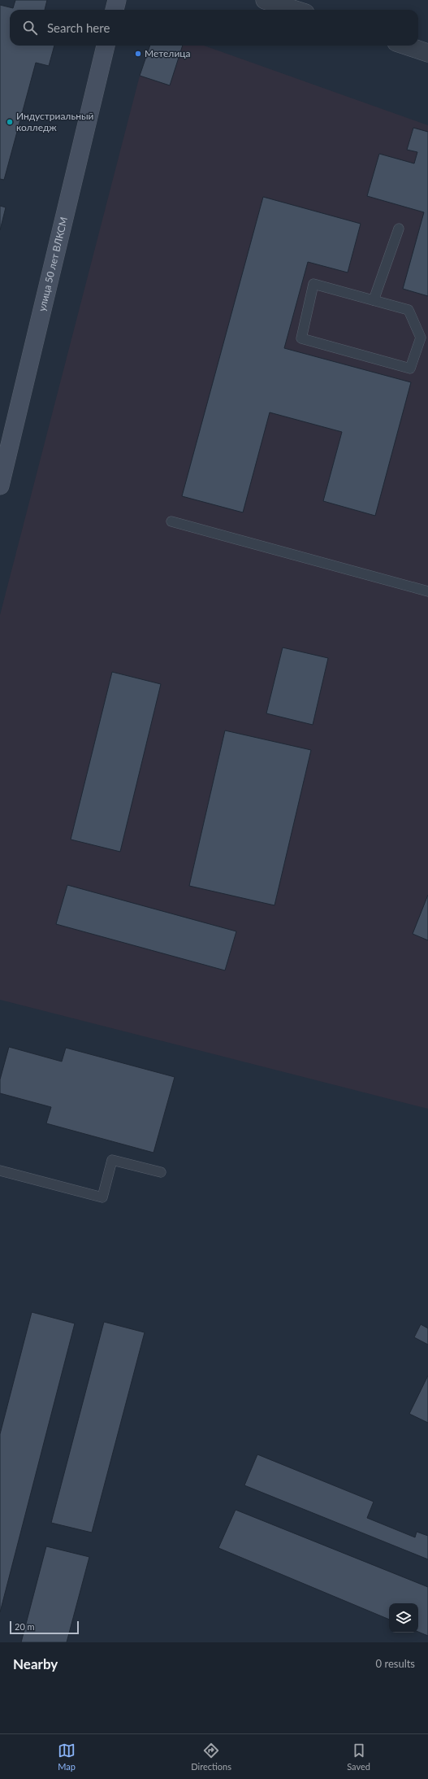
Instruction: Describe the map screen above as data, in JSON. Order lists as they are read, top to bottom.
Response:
{
  "streets": {
    "street": ["улица 50 лет ВЛКСМ"]
  },
  "places": ["Метелица", "Индустриальный колледж"],
  "scale_bar": "20 m",
  "page": {
    "search": "Search here",
    "scale": "20 m",
    "heading": ["Nearby", "0 results"],
    "nav": ["Map", "Directions", "Saved"]
  }
}
